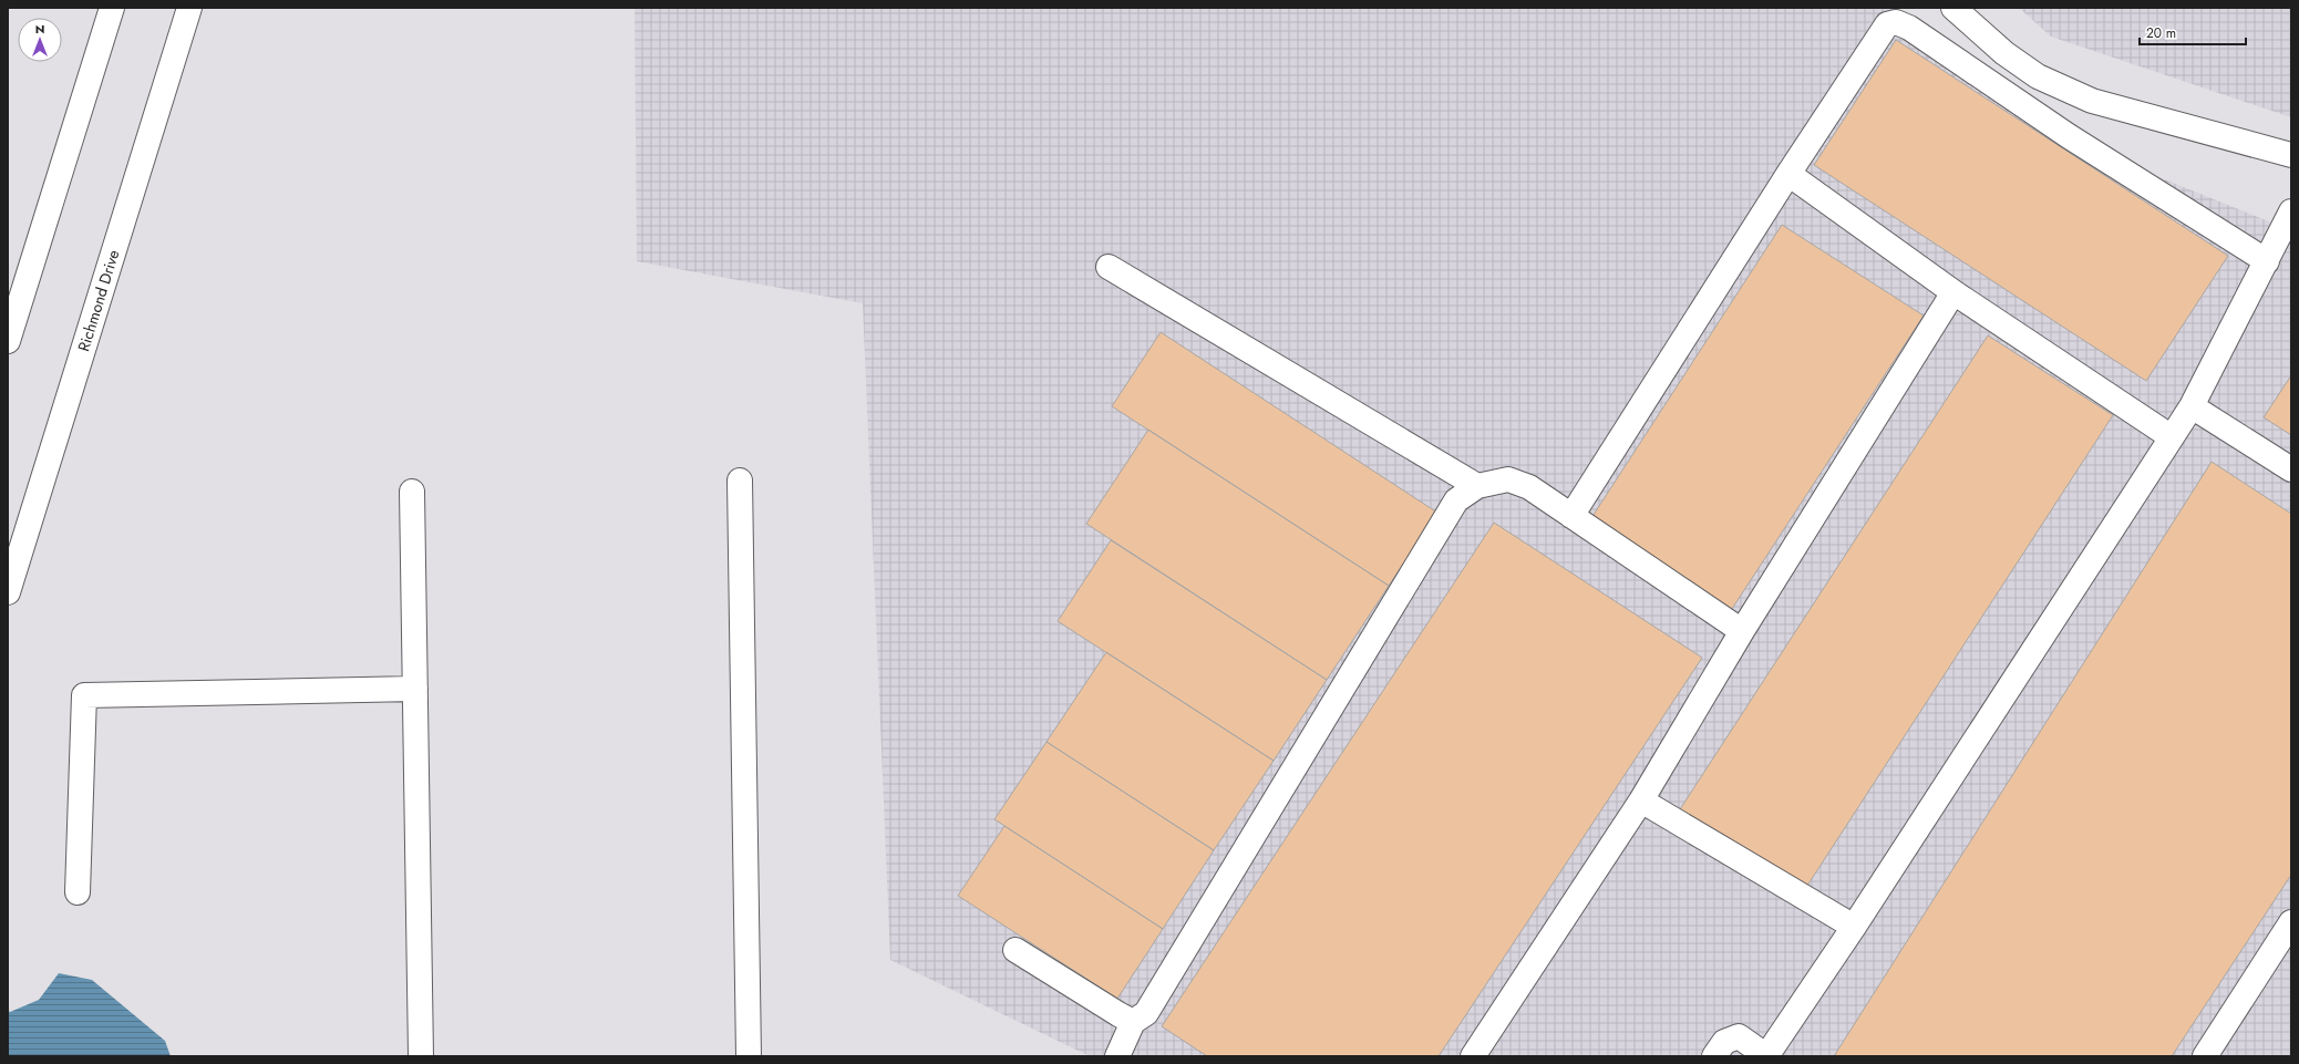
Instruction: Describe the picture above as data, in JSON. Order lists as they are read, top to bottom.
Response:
{
  "streets": {
    "street": ["Richmond Drive"]
  },
  "scale_bar": "20 m",
  "north": "top"
}
